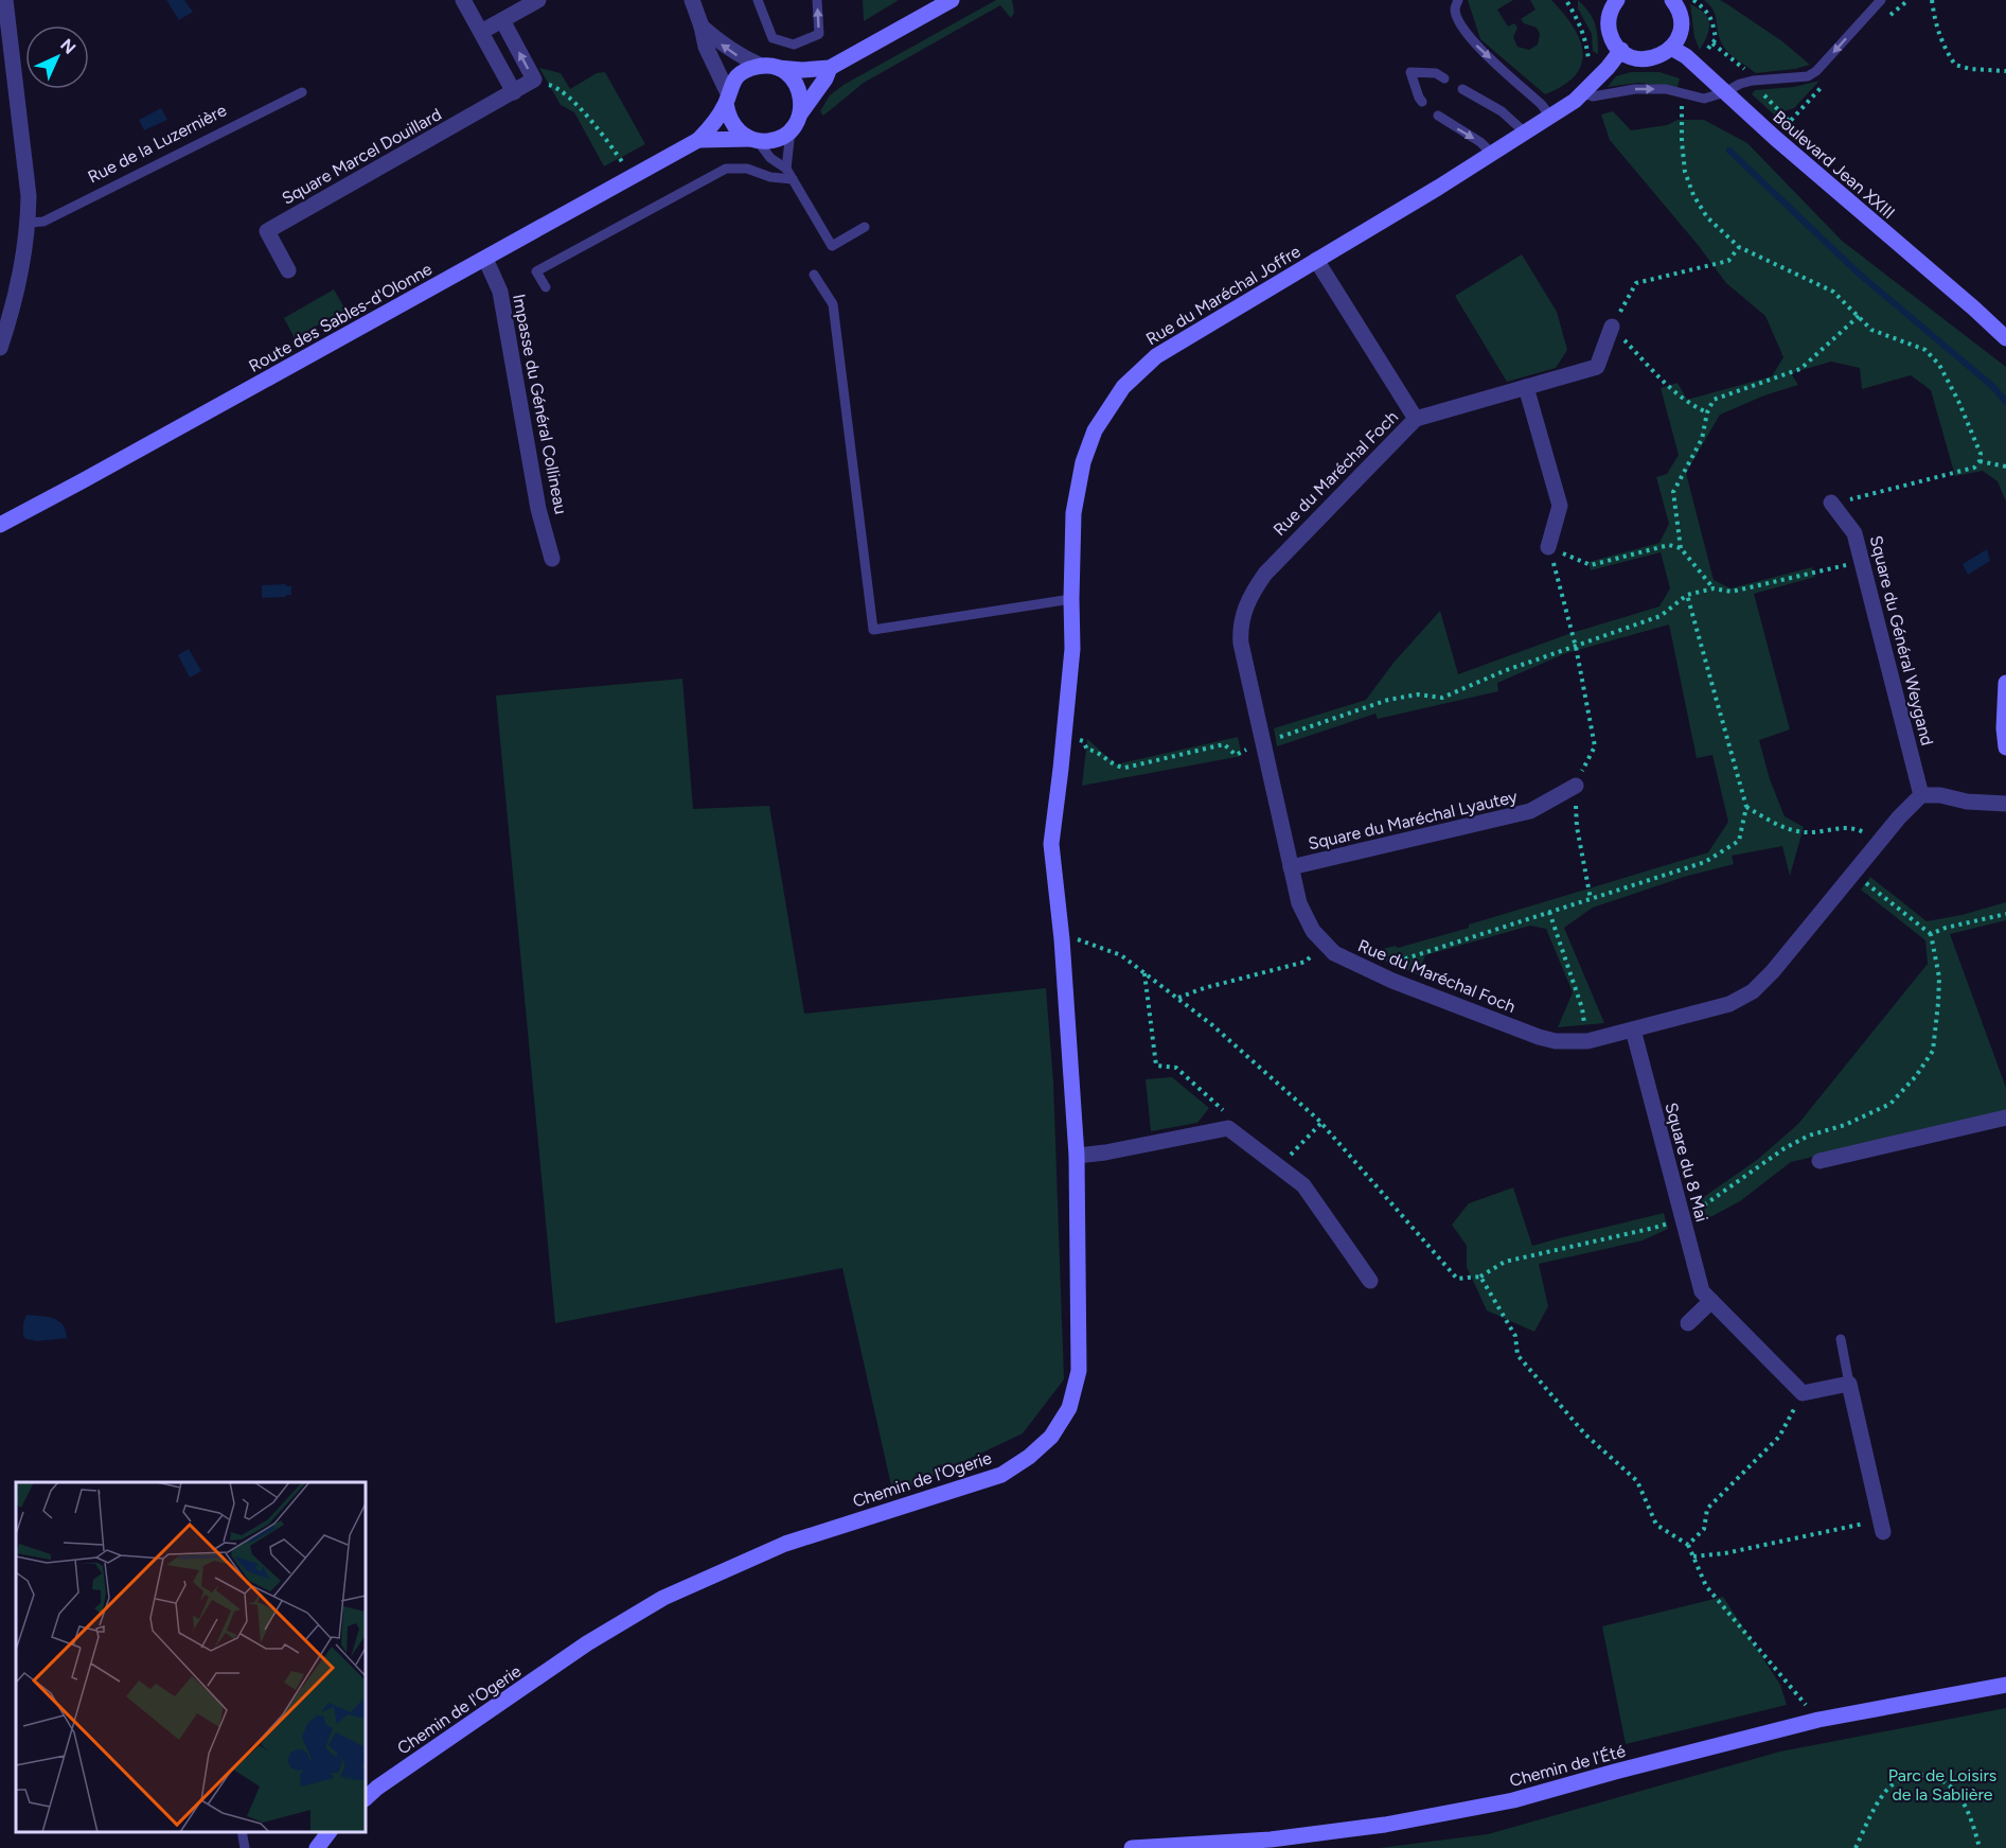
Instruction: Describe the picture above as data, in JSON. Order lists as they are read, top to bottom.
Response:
{
  "streets": {
    "street": [
      "Square Marcel Douillard",
      "Boulevard Jean XXIII",
      "Rue du Maréchal Joffre",
      "Route des Sables-d'Olonne",
      "Impasse du Général Collineau",
      "Rue du Maréchal Foch",
      "Square du Général Weygand",
      "Square du Maréchal Lyautey",
      "Square du 8 Mai",
      "Chemin de l'Ogerie",
      "Chemin de l'Été"
    ],
    "lane": ["Rue de la Luzernière"]
  },
  "crossings": [
    ["Rue du Maréchal Joffre", "Rue du Maréchal Foch"],
    ["Rue du Maréchal Joffre", "Chemin de l'Ogerie"],
    ["Route des Sables-d'Olonne", "Impasse du Général Collineau"],
    ["Rue du Maréchal Foch", "Square du Général Weygand"],
    ["Rue du Maréchal Foch", "Square du Maréchal Lyautey"],
    ["Rue du Maréchal Foch", "Square du 8 Mai"]
  ],
  "parks": ["Parc de Loisirs de la Sablière"],
  "north": "top right"
}
